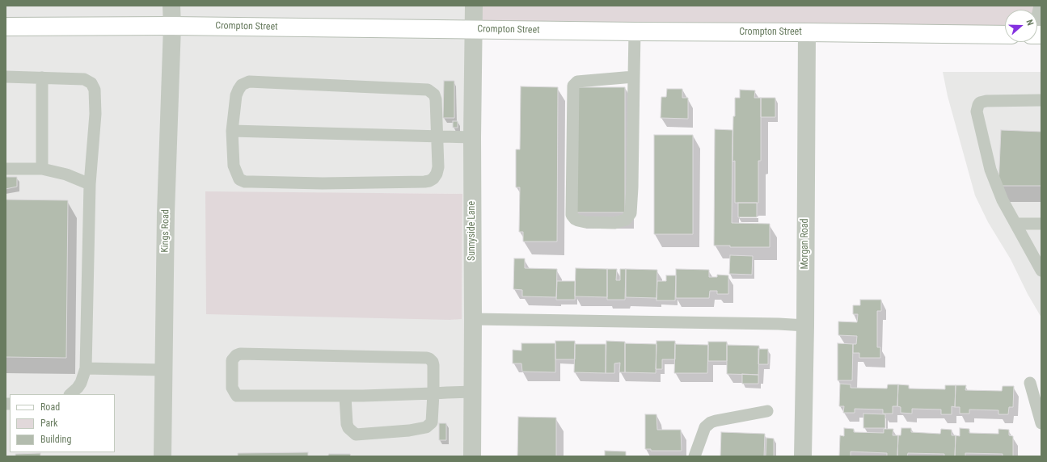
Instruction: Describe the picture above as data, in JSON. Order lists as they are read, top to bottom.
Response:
{
  "streets": {
    "street": [
      "Crompton Street",
      "Kings Road",
      "Sunnyside Lane",
      "Morgan Road"
    ]
  },
  "crossings": [
    ["Crompton Street", "Kings Road"],
    ["Crompton Street", "Sunnyside Lane"],
    ["Crompton Street", "Morgan Road"]
  ],
  "legend": ["Road", "Park", "Building"],
  "north": "right"
}
